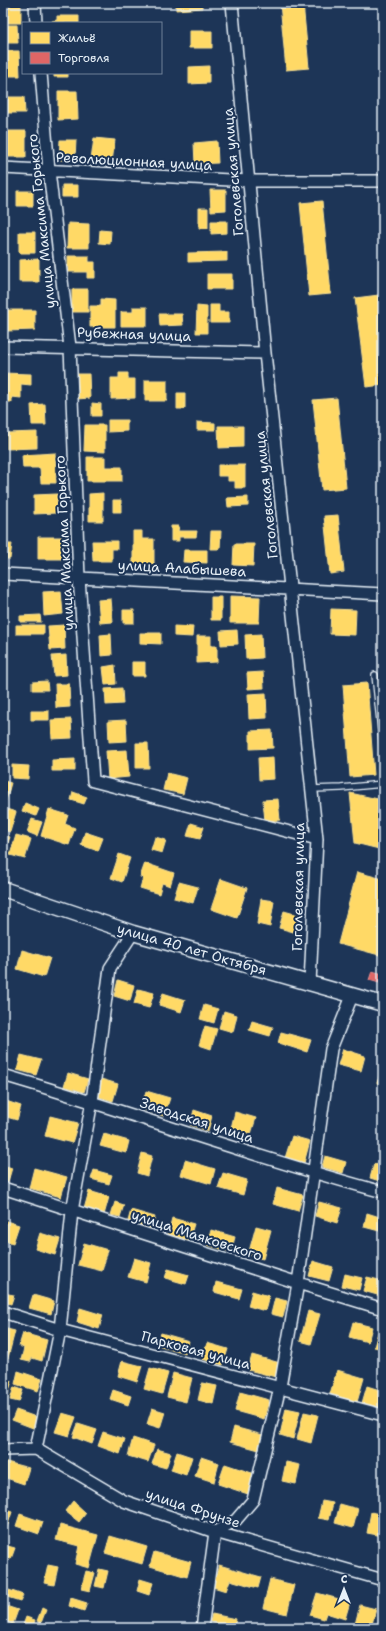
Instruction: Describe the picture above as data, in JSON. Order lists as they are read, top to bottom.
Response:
{
  "streets": {
    "street": [
      "Революционная улица",
      "Гоголевская улица",
      "улица Максима Горького",
      "Рубежная улица",
      "улица Алабышева",
      "улица 40 лет Октября",
      "Заводская улица",
      "улица Маяковского",
      "Парковая улица",
      "улица Фрунзе"
    ]
  },
  "crossings": [
    ["Революционная улица", "Гоголевская улица"],
    ["Революционная улица", "улица Максима Горького"],
    ["Гоголевская улица", "улица Максима Горького"],
    ["Гоголевская улица", "Рубежная улица"],
    ["Гоголевская улица", "улица Алабышева"],
    ["Гоголевская улица", "улица 40 лет Октября"],
    ["улица Максима Горького", "Рубежная улица"],
    ["улица Максима Горького", "улица Алабышева"]
  ],
  "legend": ["Жильё", "Торговля"],
  "north": "top"
}
